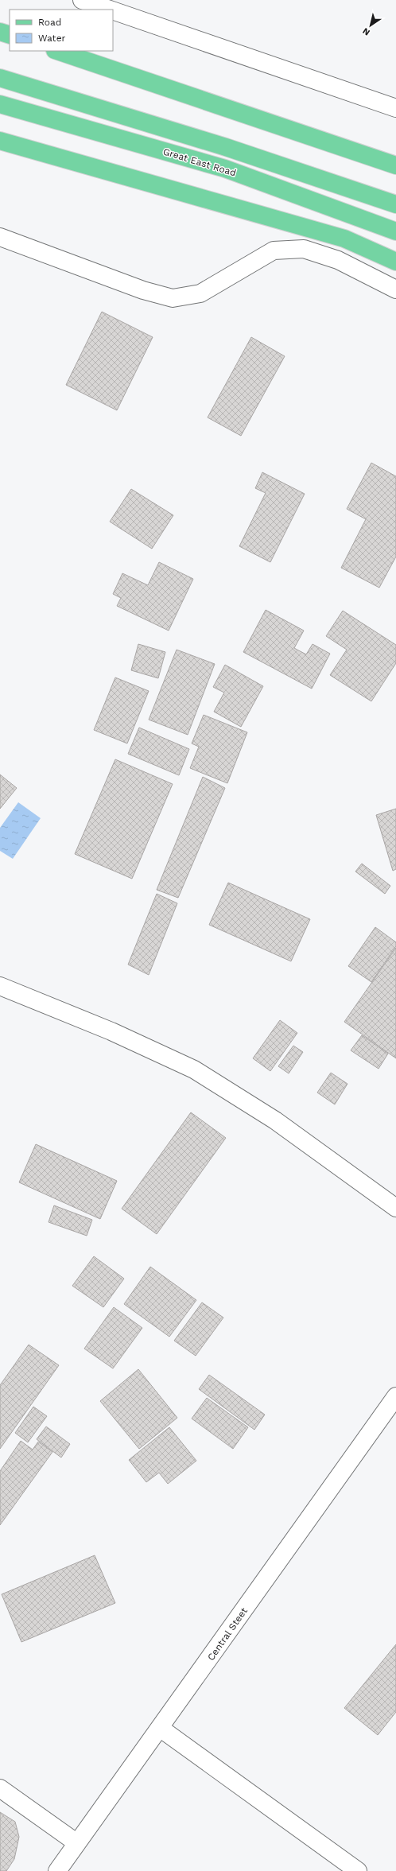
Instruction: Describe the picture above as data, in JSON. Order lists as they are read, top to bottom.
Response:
{
  "streets": {
    "main road": ["Great East Road"],
    "street": ["Central Steet"]
  },
  "legend": ["Road", "Water"],
  "north": "bottom left"
}
